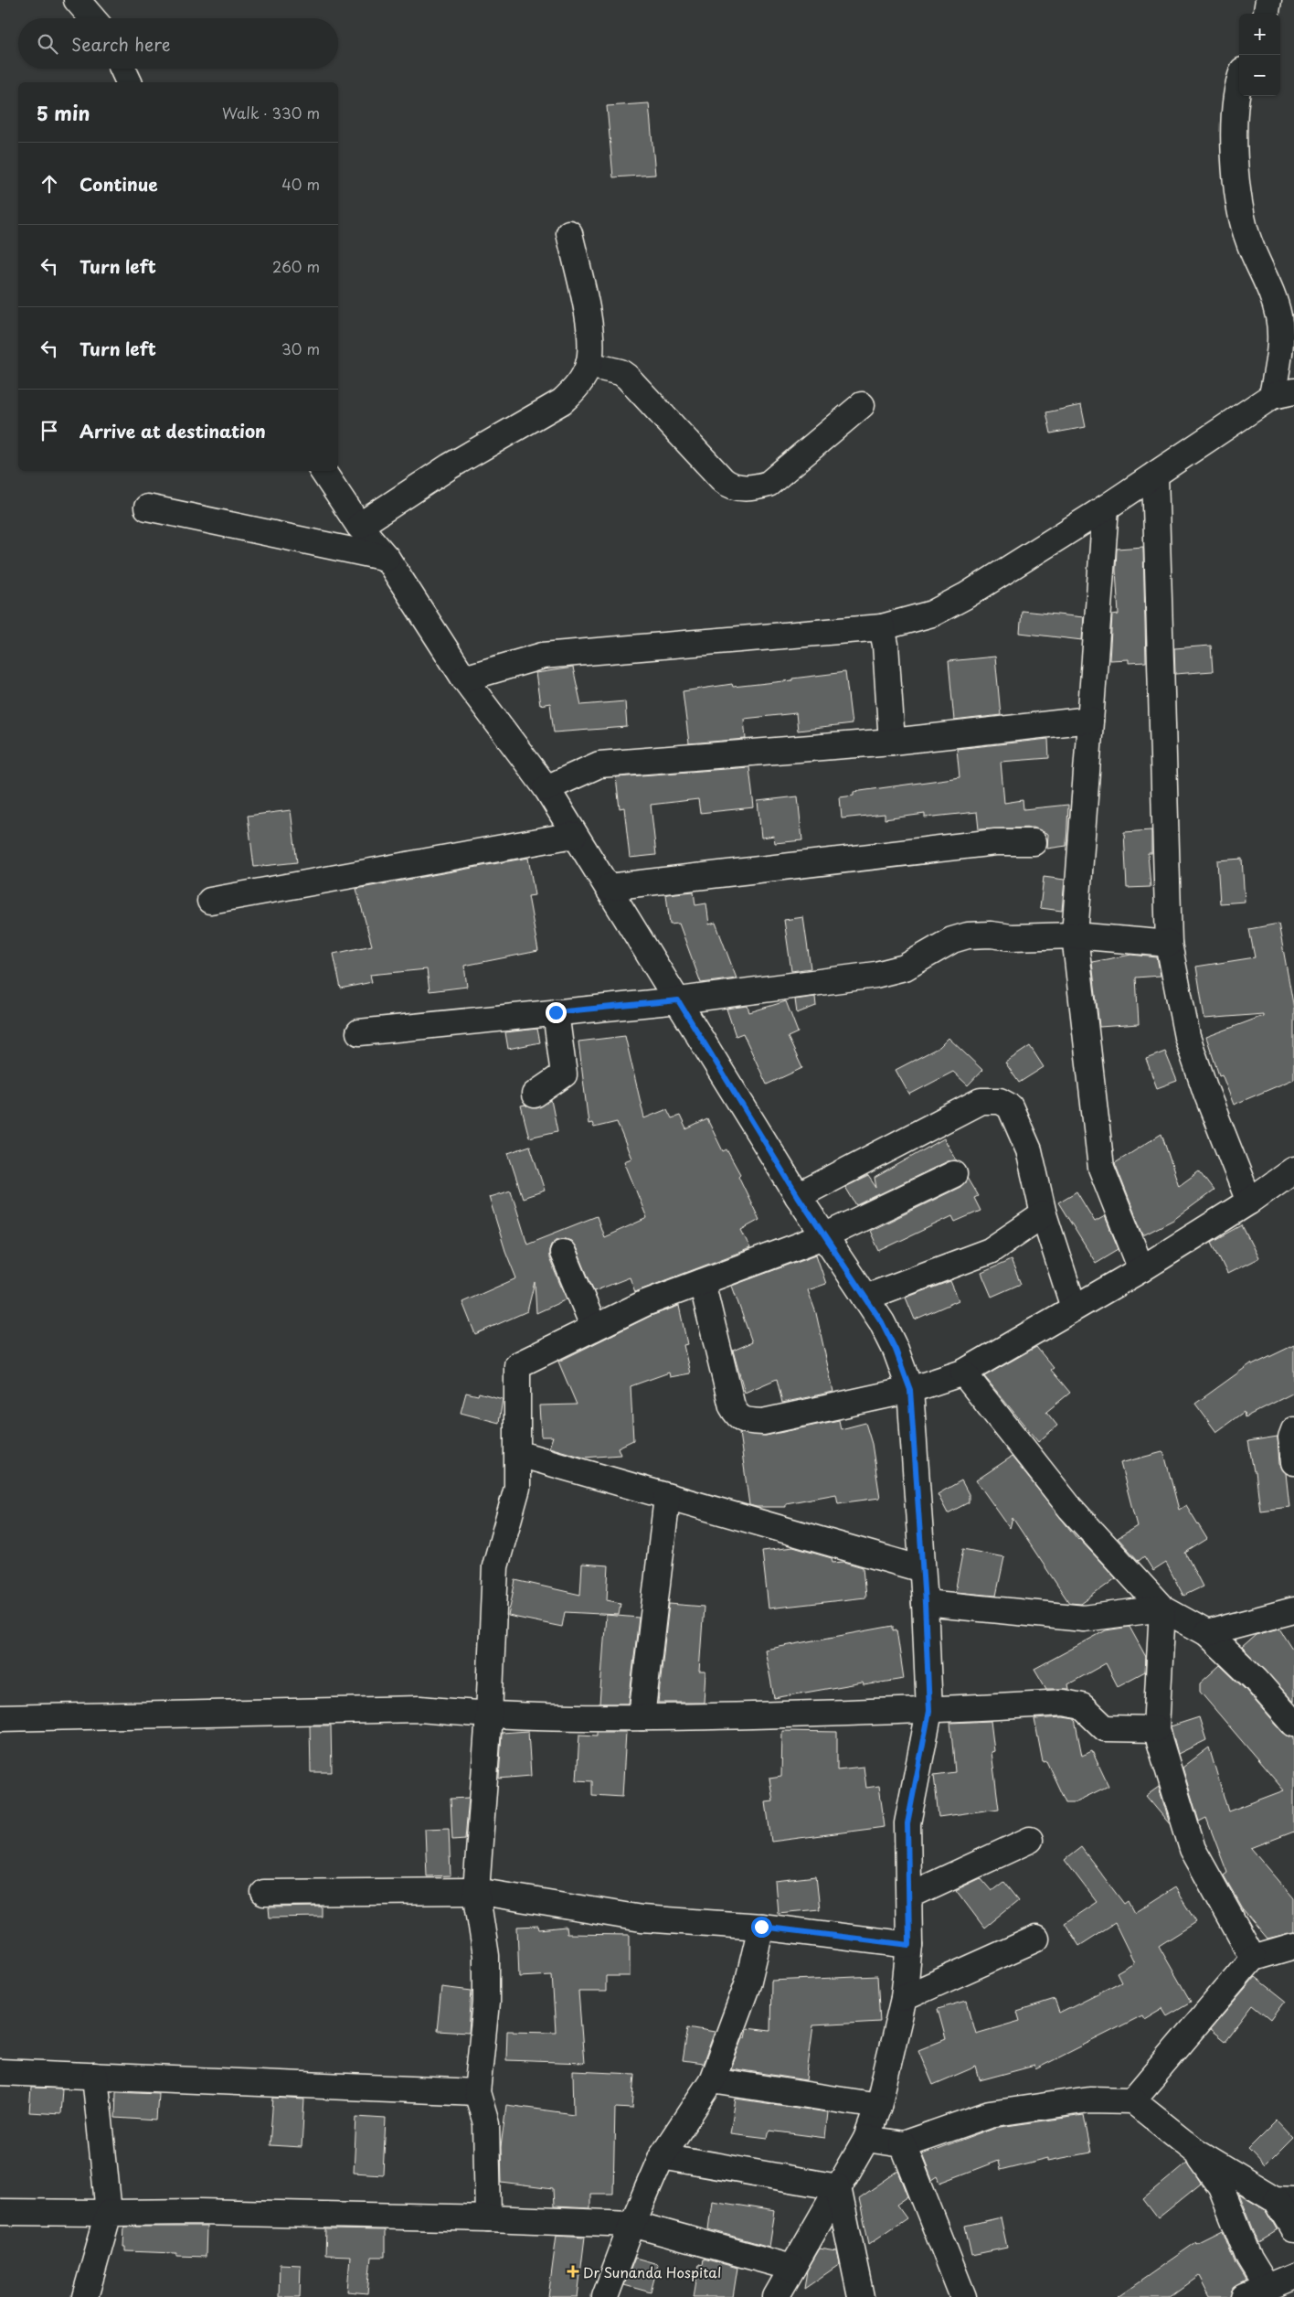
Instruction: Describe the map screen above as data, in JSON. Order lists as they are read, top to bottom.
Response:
{
  "places": {
    "health": ["Dr Sunanda Hospital"]
  },
  "page": {
    "map_buttons": ["+", "−"],
    "search": "Search here",
    "heading": ["5 min", "Walk · 330 m"],
    "list": [
      ["Continue", "40 m"],
      ["Turn left", "260 m"],
      ["Turn left", "30 m"],
      "Arrive at destination"
    ]
  }
}
